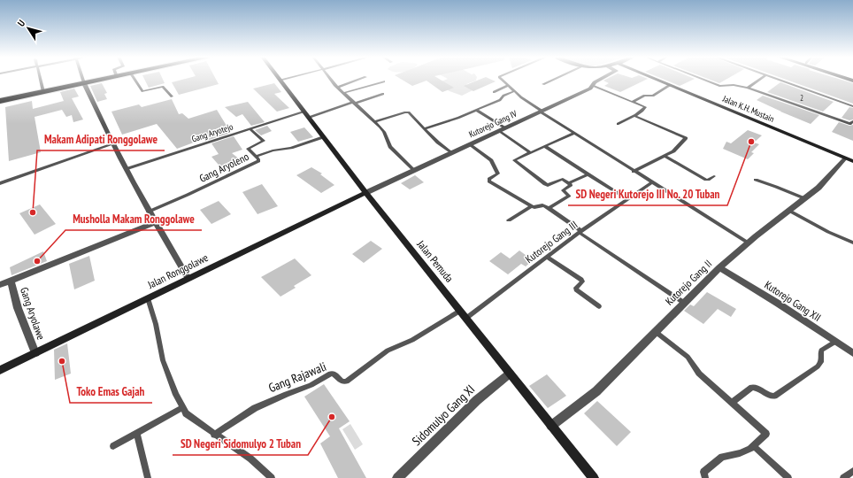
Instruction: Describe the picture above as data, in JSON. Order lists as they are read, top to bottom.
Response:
{
  "streets": {
    "main road": ["Jalan K.H. Mustain", "Jalan Pemuda", "Jalan Ronggolawe"],
    "street": [
      "Kutorejo Gang IV",
      "Kutorejo Gang II",
      "Kutorejo Gang XII",
      "Gang Aryolawe",
      "Sidomulyo Gang XI"
    ],
    "lane": [
      "Gang Aryotejo",
      "Gang Aryoleno",
      "Kutorejo Gang III",
      "Gang Rajawali"
    ]
  },
  "crossings": [
    ["Jalan K.H. Mustain", "Kutorejo Gang II"],
    ["Kutorejo Gang IV", "Jalan Pemuda"],
    ["Kutorejo Gang IV", "Jalan Ronggolawe"],
    ["Gang Aryotejo", "Gang Aryoleno"],
    ["Gang Aryotejo", "Jalan Pemuda"],
    ["Kutorejo Gang III", "Jalan Pemuda"],
    ["Jalan Pemuda", "Jalan Ronggolawe"],
    ["Jalan Pemuda", "Kutorejo Gang II"],
    ["Jalan Pemuda", "Gang Rajawali"],
    ["Jalan Pemuda", "Sidomulyo Gang XI"],
    ["Jalan Ronggolawe", "Gang Aryolawe"],
    ["Kutorejo Gang II", "Kutorejo Gang XII"]
  ],
  "places": [
    "SD Negeri Kutorejo III No. 20 Tuban",
    "Makam Adipati Ronggolawe",
    "Musholla Makam Ronggolawe",
    "Toko Emas Gajah",
    "SD Negeri Sidomulyo 2 Tuban"
  ],
  "house_numbers": ["2"],
  "north": "top left"
}
